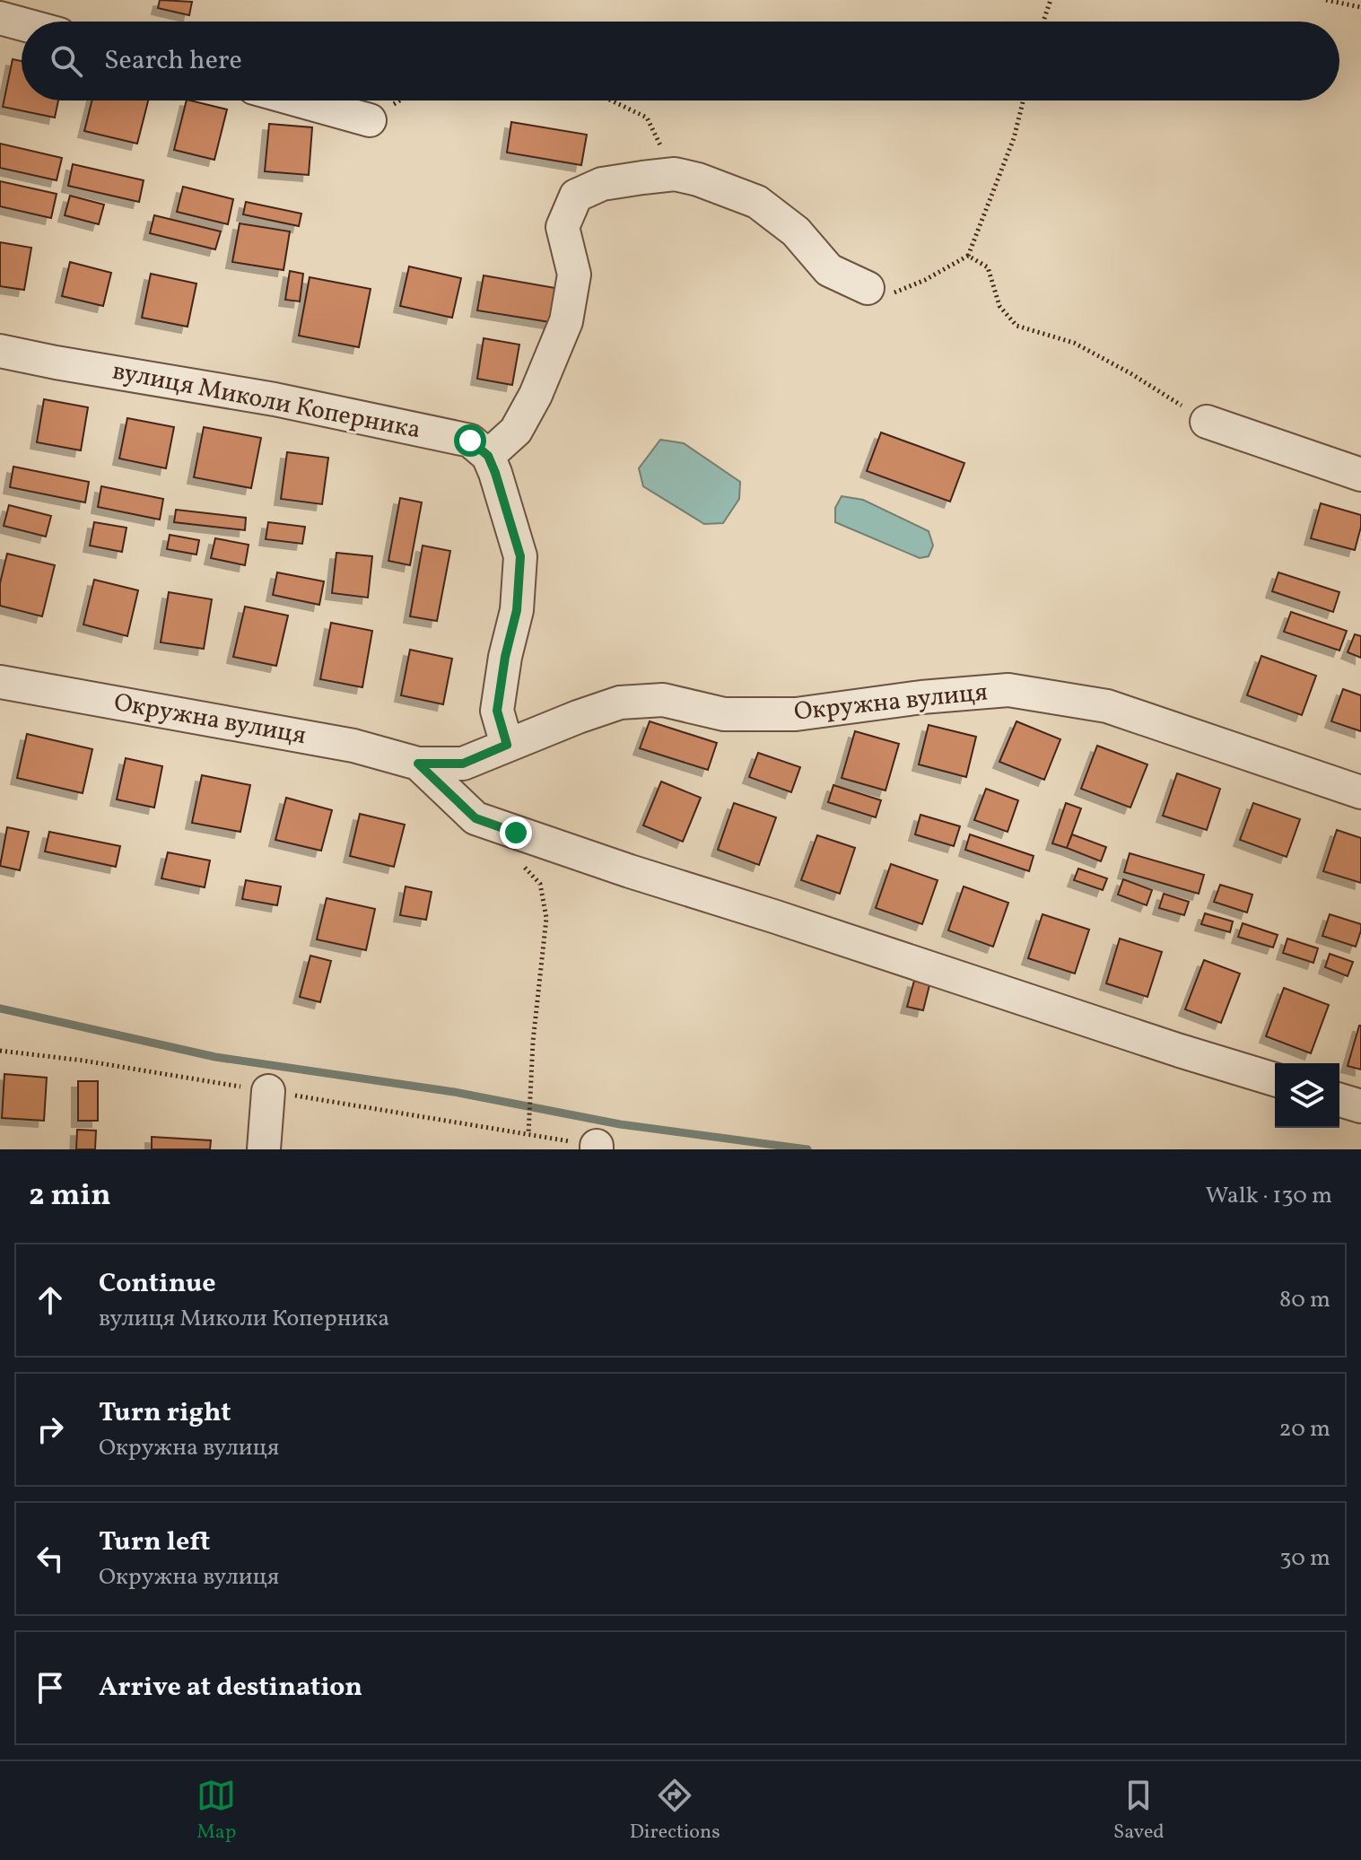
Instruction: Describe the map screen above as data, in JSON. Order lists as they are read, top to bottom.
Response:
{
  "streets": {
    "street": ["вулиця Миколи Коперника", "Окружна вулиця"]
  },
  "page": {
    "search": "Search here",
    "heading": ["2 min", "Walk · 130 m"],
    "list": [
      ["Continue", "вулиця Миколи Коперника", "80 m"],
      ["Turn right", "Окружна вулиця", "20 m"],
      ["Turn left", "Окружна вулиця", "30 m"],
      "Arrive at destination"
    ],
    "nav": ["Map", "Directions", "Saved"]
  }
}
